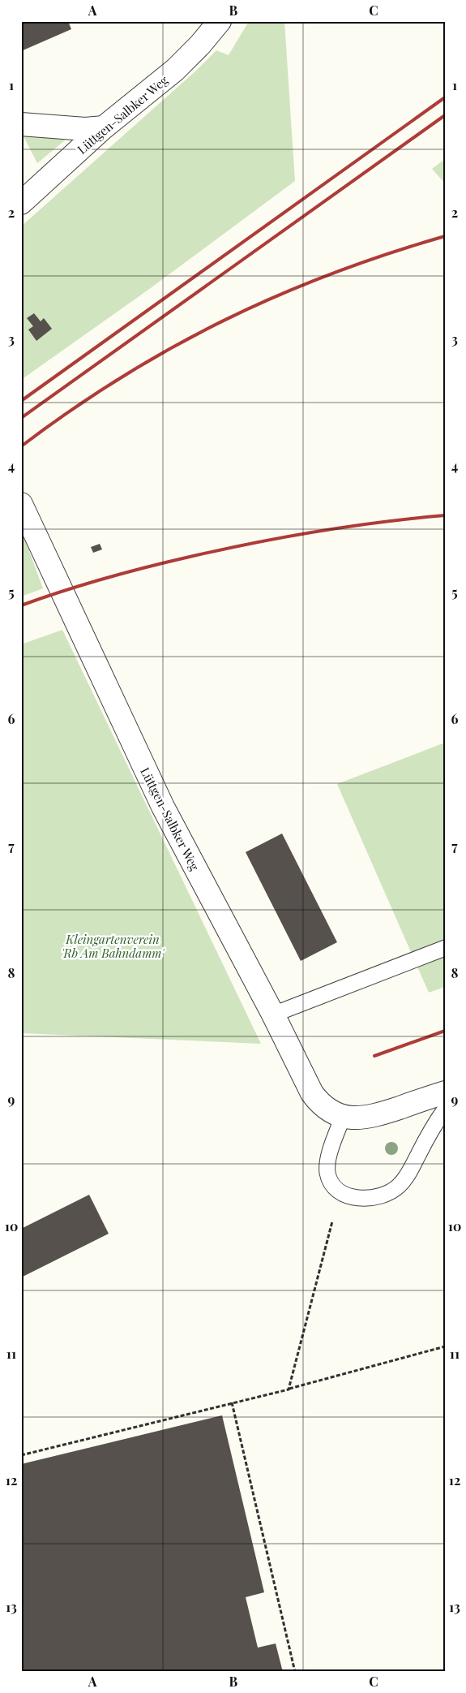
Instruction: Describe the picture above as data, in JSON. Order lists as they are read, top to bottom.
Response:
{
  "streets": {
    "street": ["Lüttgen-Salbker Weg"]
  },
  "parks": ["Kleingartenverein 'Rb Am Bahndamm'"],
  "grid": {
    "columns": ["A", "B", "C"],
    "rows": [
      "1",
      "2",
      "3",
      "4",
      "5",
      "6",
      "7",
      "8",
      "9",
      "10",
      "11",
      "12",
      "13"
    ]
  }
}
